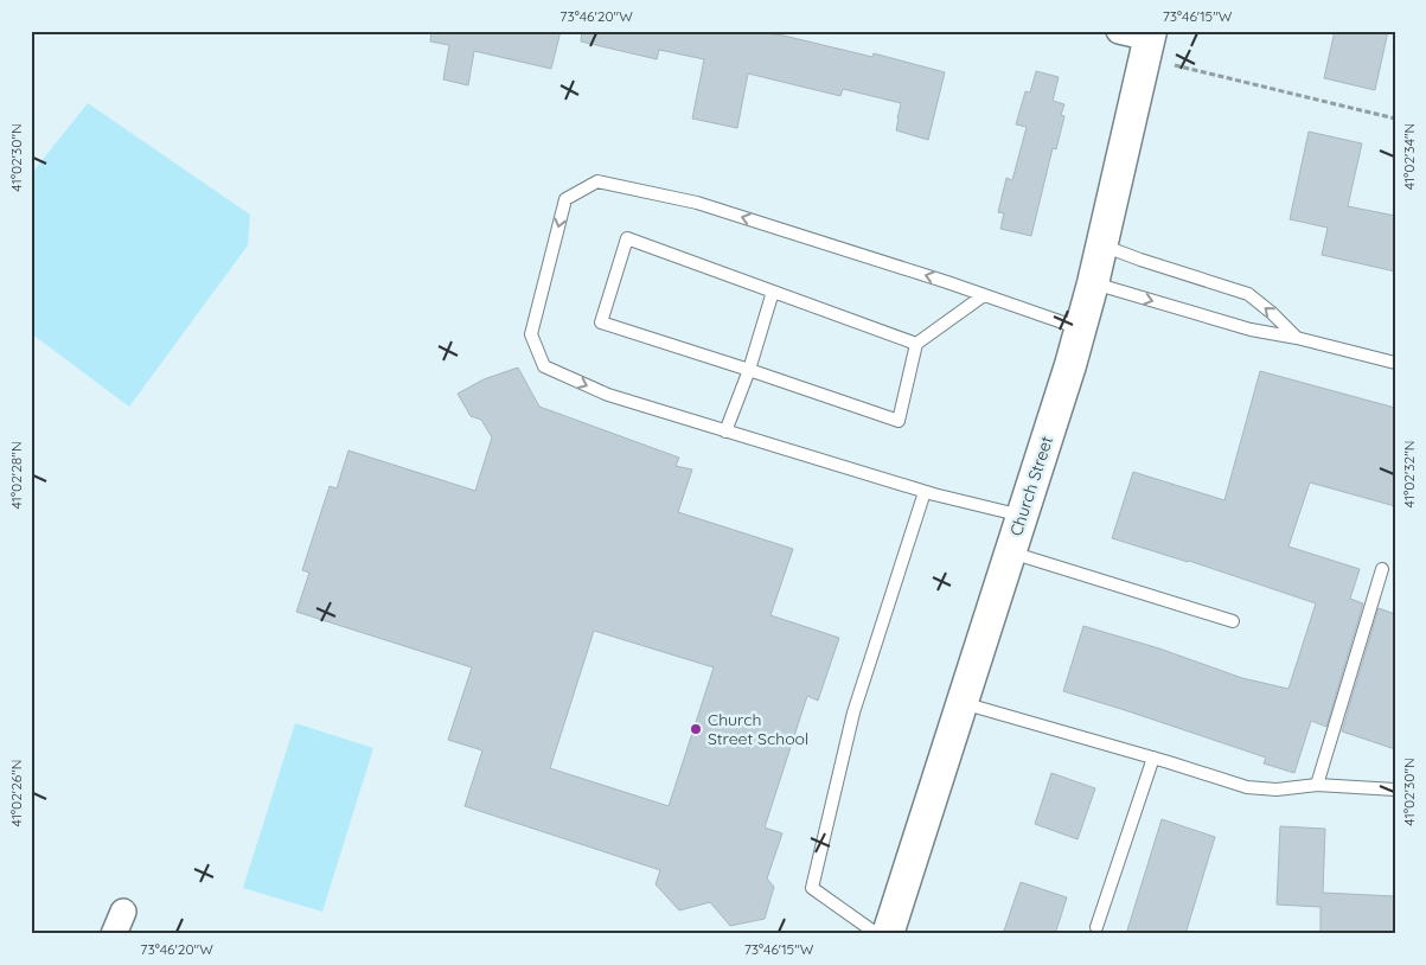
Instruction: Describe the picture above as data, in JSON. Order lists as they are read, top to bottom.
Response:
{
  "streets": {
    "street": ["Church Street"]
  },
  "places": ["Church Street School"],
  "coordinates": [
    "73°46'20\"W",
    "73°46'15\"W",
    "41°02'34\"N",
    "41°02'30\"N",
    "41°02'32\"N",
    "41°02'28\"N",
    "41°02'26\"N"
  ]
}
